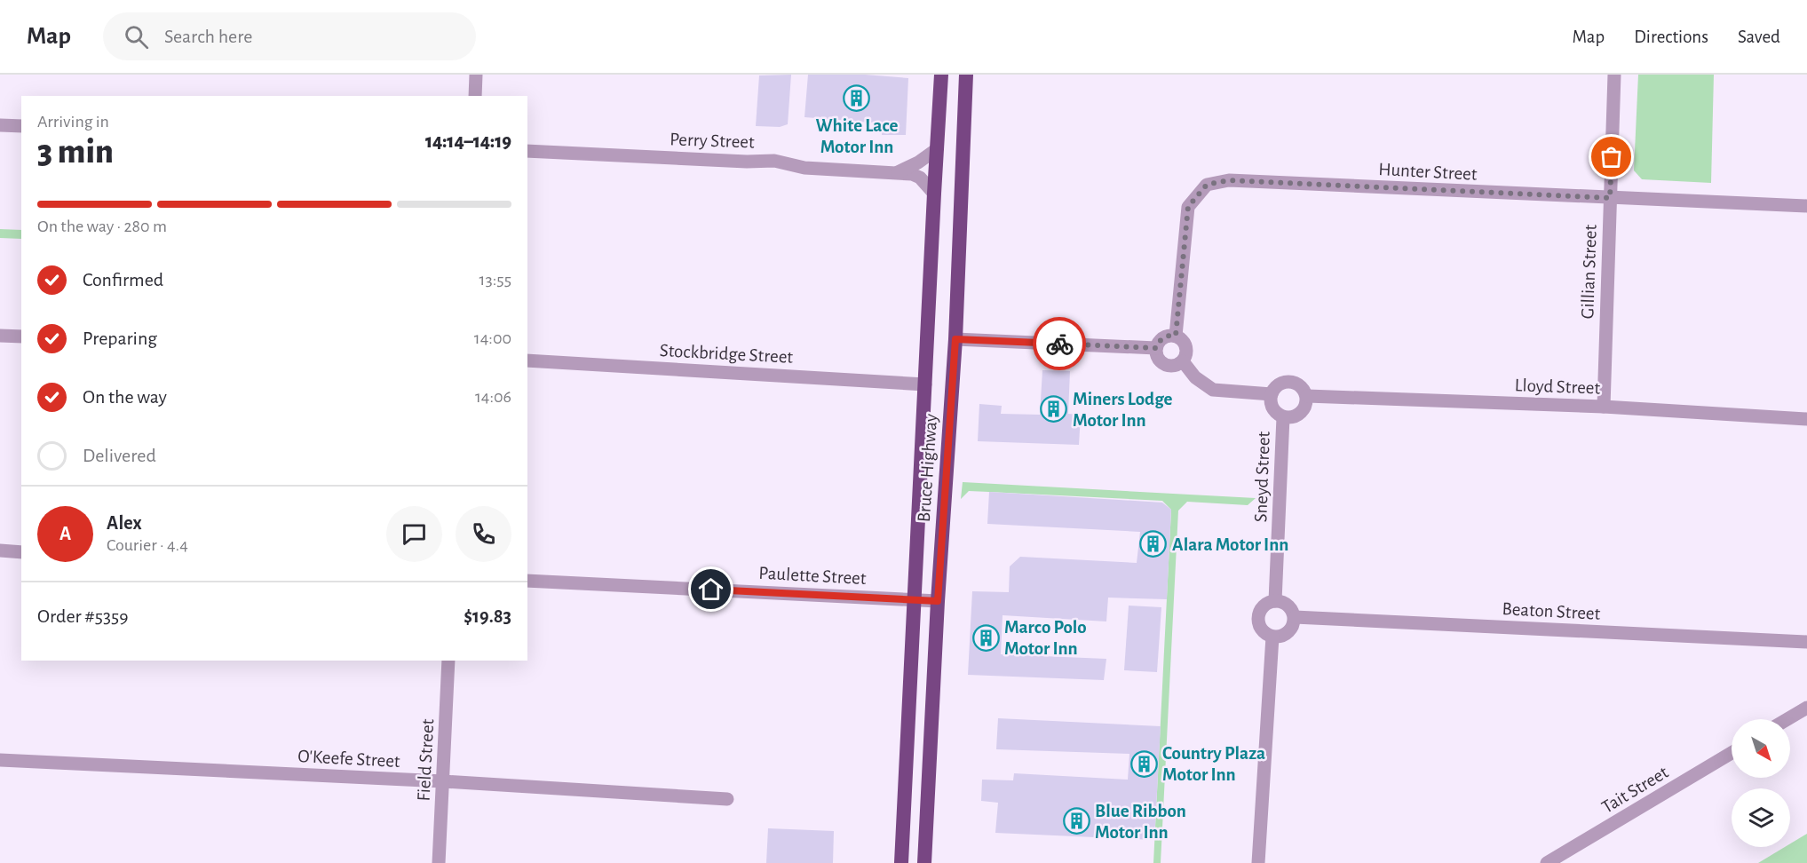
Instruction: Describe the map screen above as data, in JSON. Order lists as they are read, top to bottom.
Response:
{
  "streets": {
    "highway": ["Bruce Highway"],
    "street": [
      "Perry Street",
      "Hunter Street",
      "Gillian Street",
      "Stockbridge Street",
      "Lloyd Street",
      "Sneyd Street",
      "Paulette Street",
      "Beaton Street",
      "O'Keefe Street",
      "Field Street",
      "Tait Street"
    ]
  },
  "crossings": [
    ["Perry Street", "Bruce Highway"],
    ["Hunter Street", "Gillian Street"],
    ["Gillian Street", "Lloyd Street"],
    ["Stockbridge Street", "Bruce Highway"],
    ["Lloyd Street", "Sneyd Street"],
    ["Bruce Highway", "Paulette Street"],
    ["Sneyd Street", "Beaton Street"],
    ["O'Keefe Street", "Field Street"]
  ],
  "places": {
    "building": [
      "White Lace Motor Inn",
      "Miners Lodge Motor Inn",
      "Alara Motor Inn",
      "Marco Polo Motor Inn",
      "Country Plaza Motor Inn",
      "Blue Ribbon Motor Inn"
    ]
  },
  "north": "bottom right",
  "page": {
    "header": "Map",
    "search": "Search here",
    "nav": ["Map", "Directions", "Saved"],
    "heading": ["3 min", "Arriving in", "14:14–14:19"],
    "panel": [
      "Alex",
      "Courier · 4.4",
      "Order #5359",
      "$19.83"
    ],
    "bar": "On the way · 280 m",
    "list": [
      ["Confirmed", "13:55"],
      ["Preparing", "14:00"],
      ["On the way", "14:06"],
      "Delivered"
    ],
    "round": "A"
  }
}
